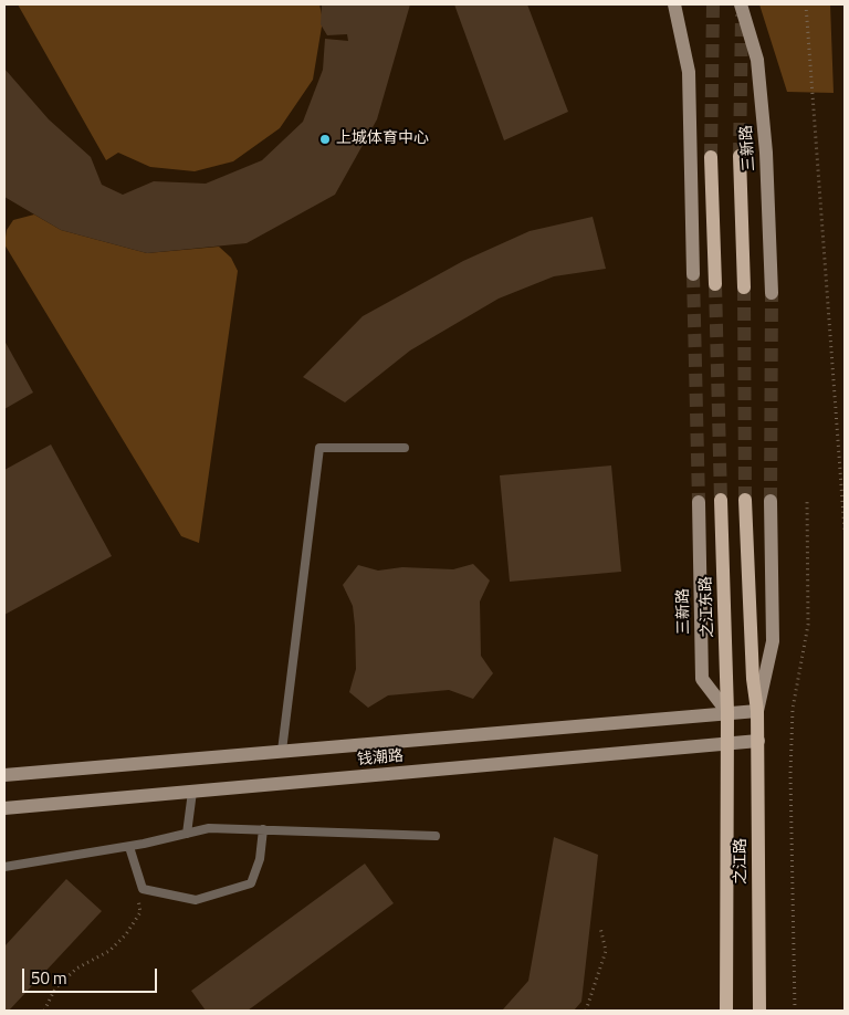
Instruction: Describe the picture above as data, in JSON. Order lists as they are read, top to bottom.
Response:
{
  "streets": {
    "main road": [
      "三新路",
      "之江东路",
      "钱潮路",
      "之江路"
    ]
  },
  "crossings": [
    ["三新路", "之江东路"],
    ["三新路", "钱潮路"],
    ["三新路", "之江路"],
    ["之江东路", "钱潮路"],
    ["之江东路", "之江路"],
    ["钱潮路", "之江路"]
  ],
  "places": ["上城体育中心"],
  "scale_bar": "50 m"
}
